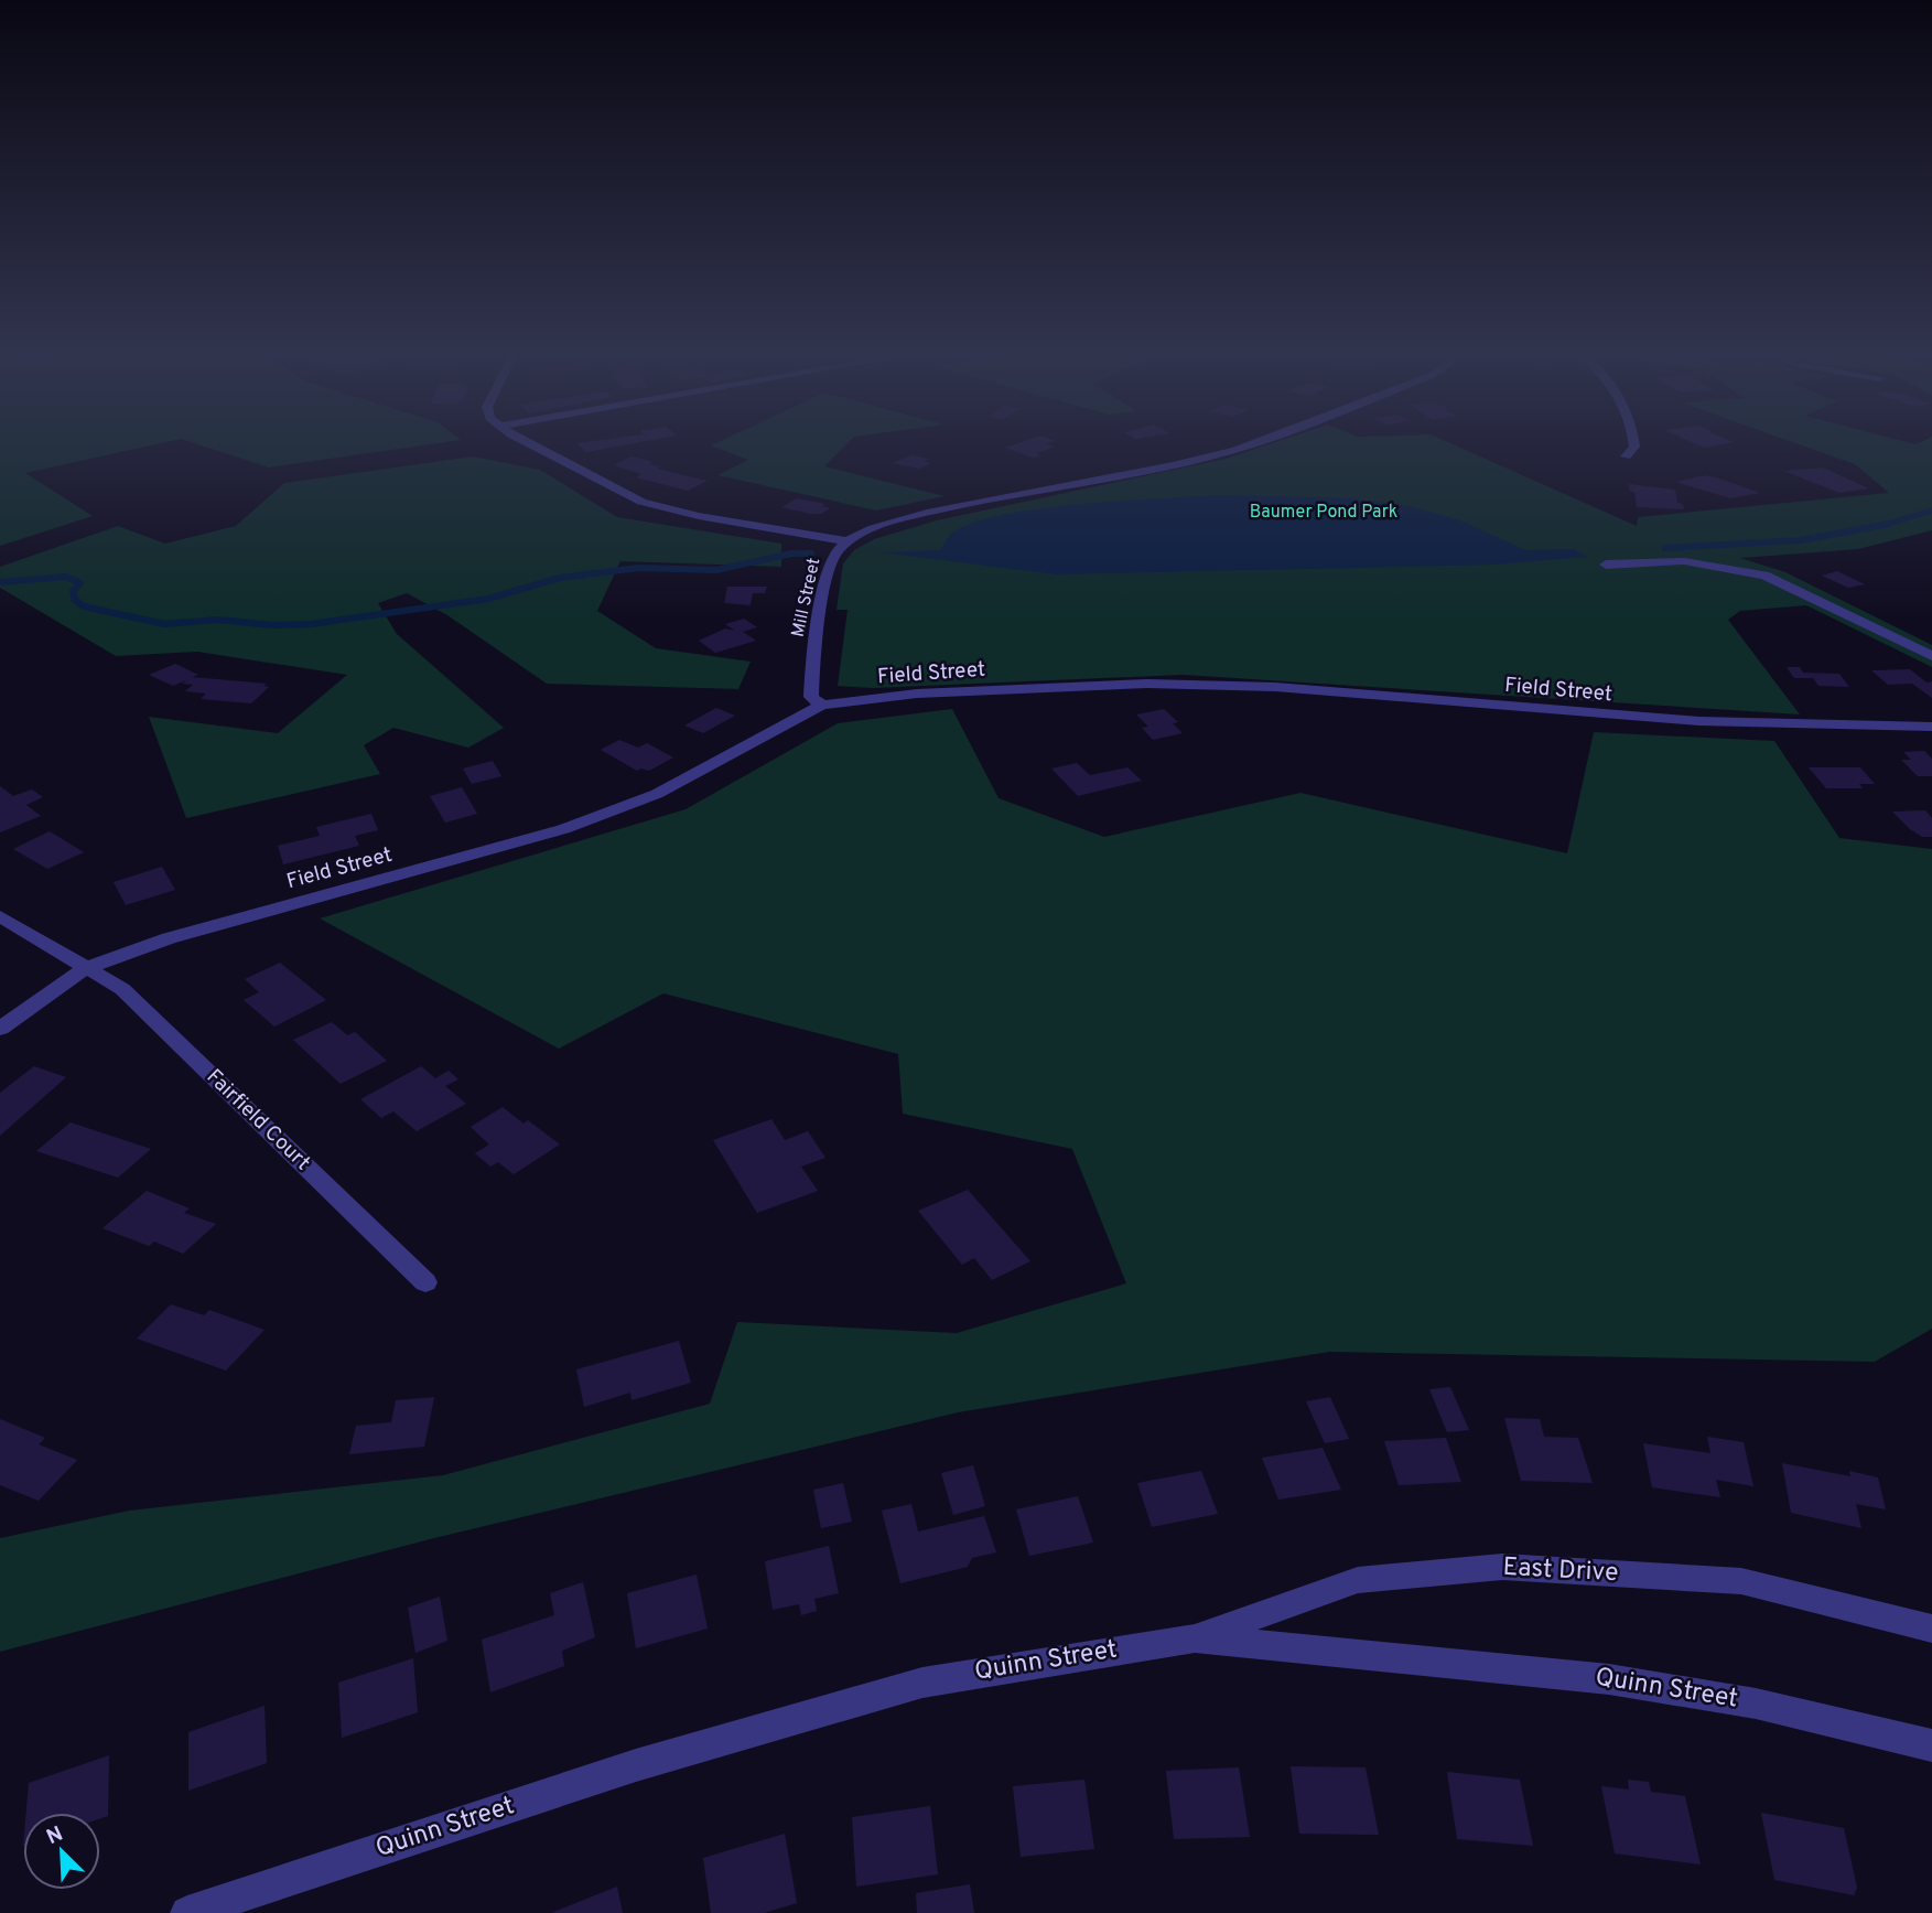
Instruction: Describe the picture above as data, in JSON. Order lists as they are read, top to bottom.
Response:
{
  "streets": {
    "street": [
      "Mill Street",
      "Field Street",
      "Fairfield Court",
      "East Drive",
      "Quinn Street"
    ]
  },
  "crossings": [
    ["Mill Street", "Field Street"],
    ["Field Street", "Fairfield Court"],
    ["East Drive", "Quinn Street"]
  ],
  "parks": ["Baumer Pond Park"],
  "north": "top left"
}
